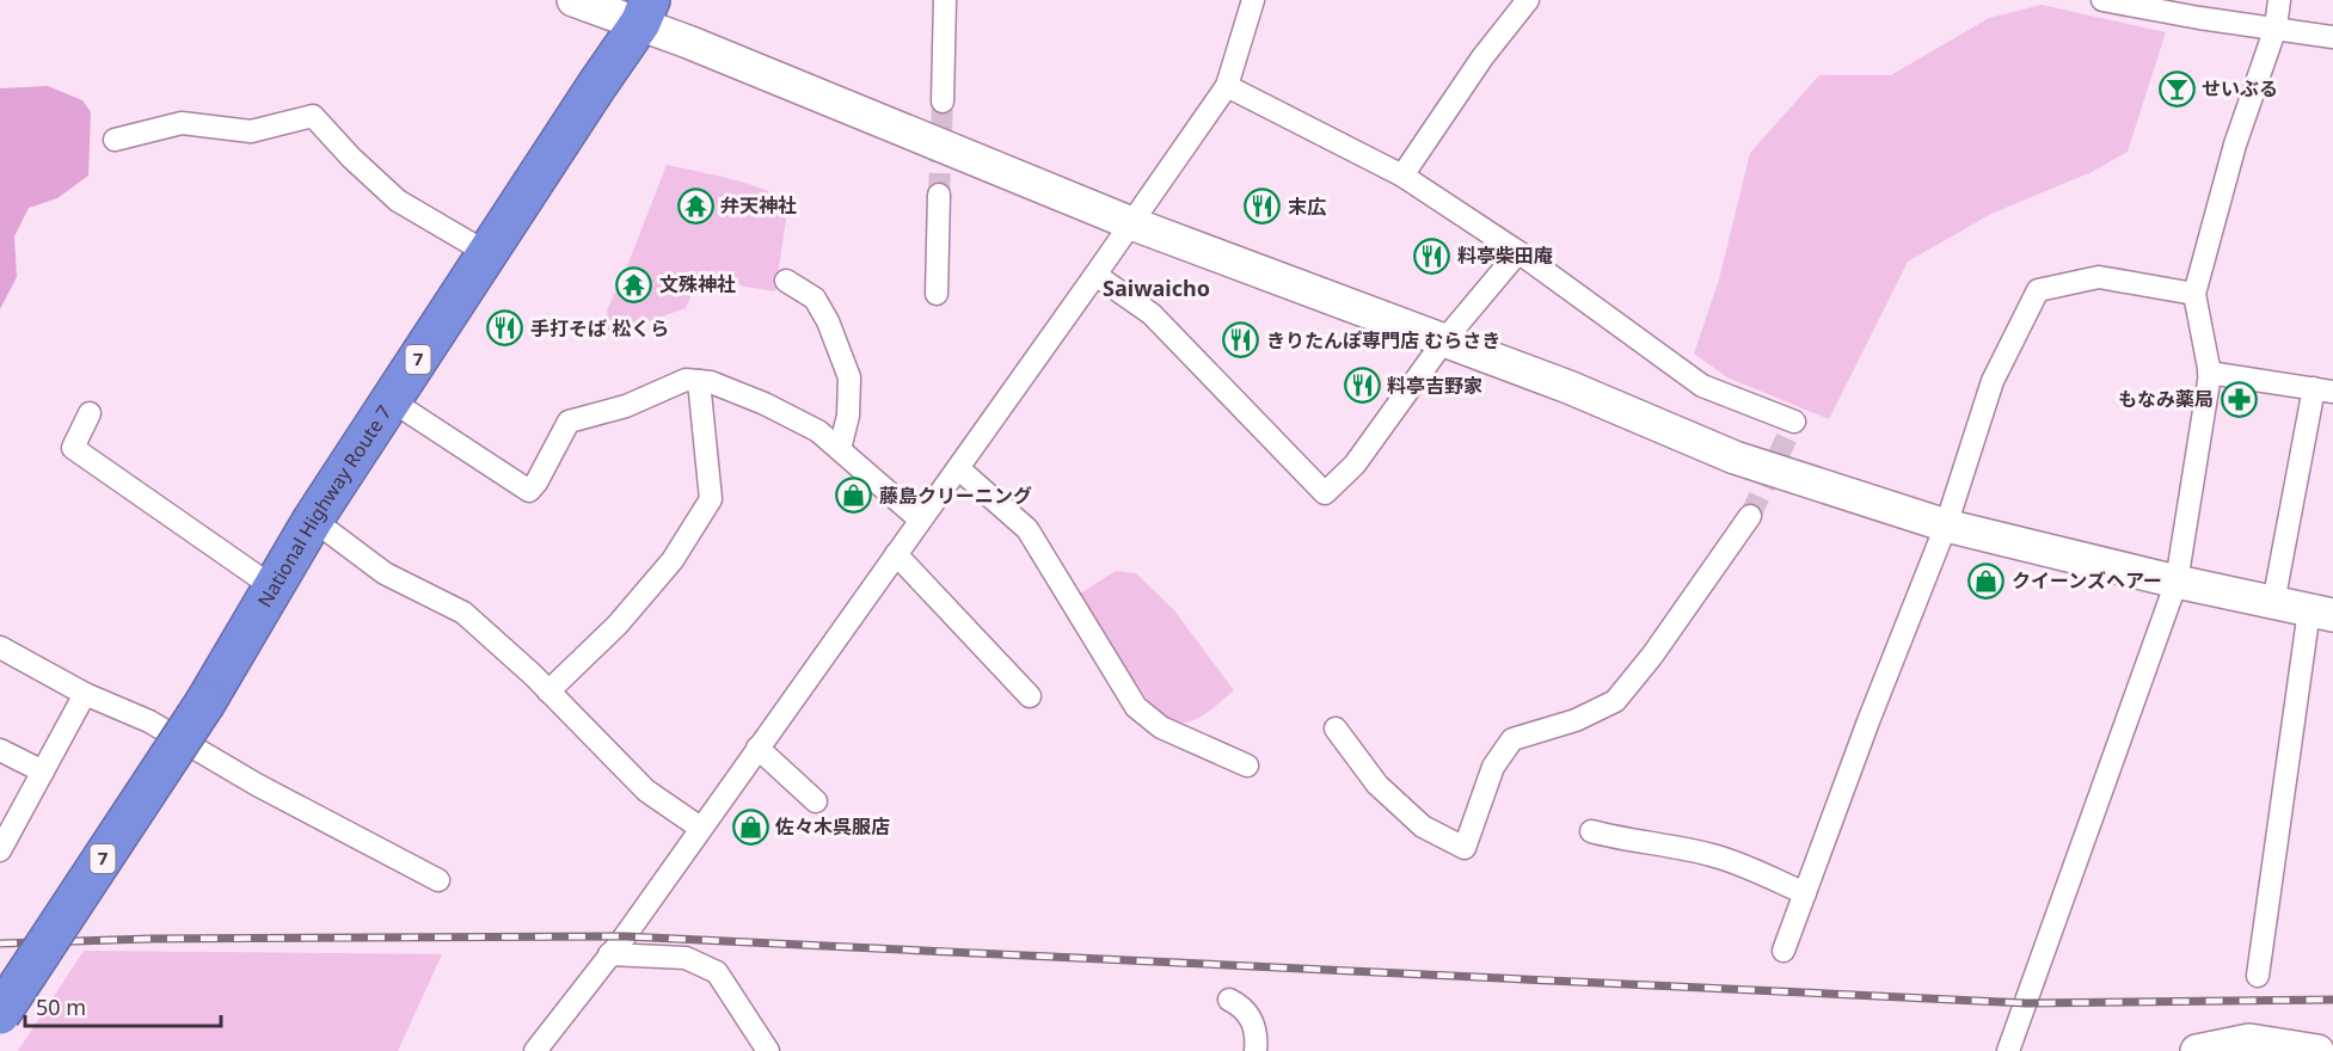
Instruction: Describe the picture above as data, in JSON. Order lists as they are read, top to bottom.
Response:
{
  "streets": {
    "highway": ["7", "National Highway Route 7"]
  },
  "districts": ["Saiwaicho"],
  "places": {
    "bar": ["せいぶる"],
    "temple": ["弁天神社", "文殊神社"],
    "restaurant": [
      "末広",
      "料亭柴田庵",
      "手打そば 松くら",
      "きりたんぽ専門店 むらさき",
      "料亭吉野家"
    ],
    "pharmacy": ["もなみ薬局"],
    "shop": ["藤島クリーニング", "クイーンズヘアー", "佐々木呉服店"]
  },
  "scale_bar": "50 m"
}
